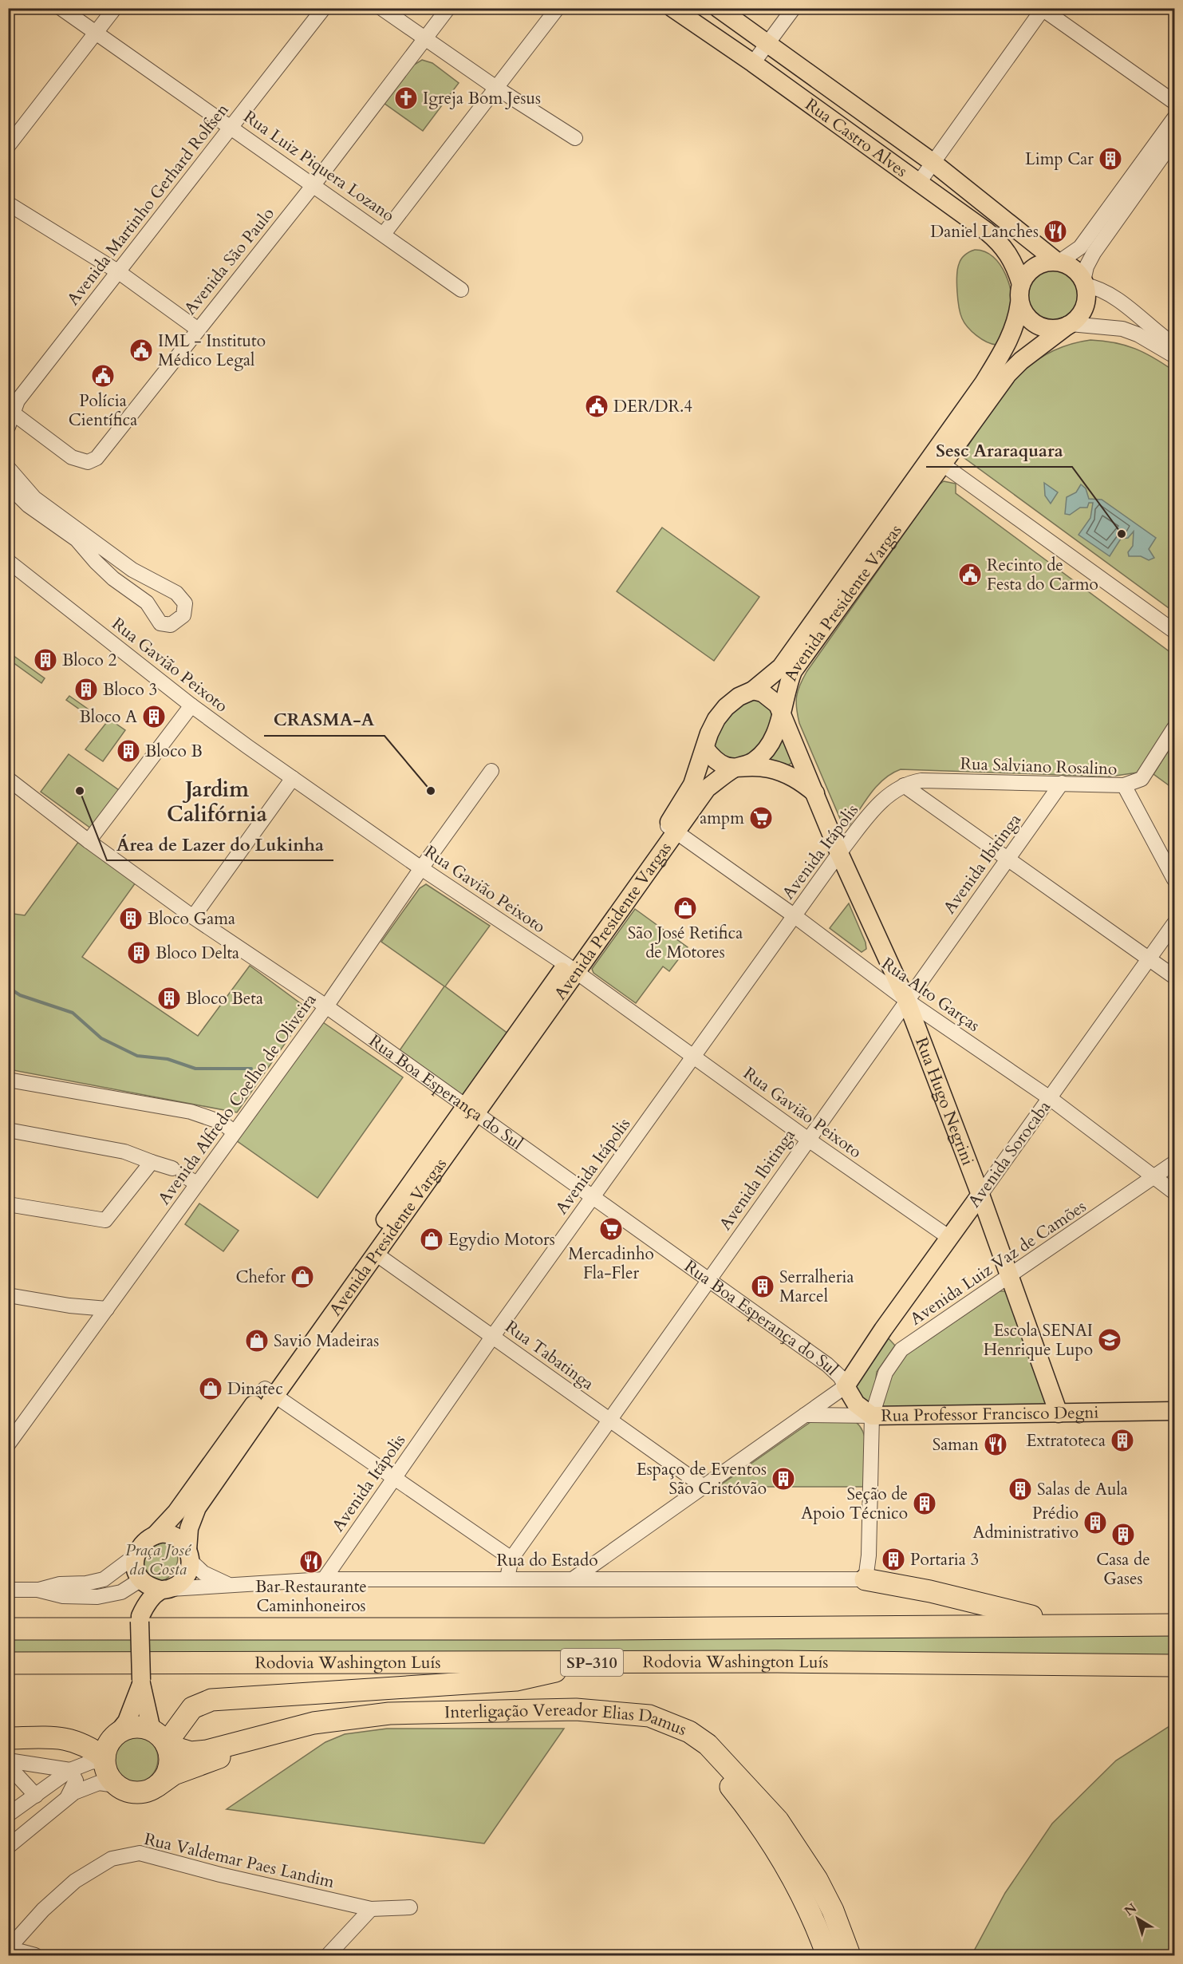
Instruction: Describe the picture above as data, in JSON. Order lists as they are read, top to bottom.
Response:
{
  "streets": {
    "highway": ["Rodovia Washington Luís", "SP-310", "Interligação Vereador Elias Damus"],
    "main road": [
      "Rua Castro Alves",
      "Avenida Presidente Vargas",
      "Rua Boa Esperança do Sul",
      "Rua Hugo Negrini",
      "Avenida Sorocaba",
      "Rua Professor Francisco Degni"
    ],
    "street": [
      "Rua Luiz Piquera Lozano",
      "Avenida Martinho Gerhard Rolfsen",
      "Avenida São Paulo",
      "Rua Gavião Peixoto",
      "Rua Salviano Rosalino",
      "Avenida Itápolis",
      "Avenida Ibitinga",
      "Rua Alto Garças",
      "Avenida Alfredo Coelho de Oliveira",
      "Avenida Luiz Vaz de Camões",
      "Rua Tabatinga",
      "Rua do Estado",
      "Rua Valdemar Paes Landim"
    ]
  },
  "crossings": [
    ["Rua Castro Alves", "Avenida Presidente Vargas"],
    ["Rua Luiz Piquera Lozano", "Avenida Martinho Gerhard Rolfsen"],
    ["Rua Luiz Piquera Lozano", "Avenida São Paulo"],
    ["Avenida Martinho Gerhard Rolfsen", "Avenida São Paulo"],
    ["Avenida Presidente Vargas", "Rua Gavião Peixoto"],
    ["Avenida Presidente Vargas", "Rua Alto Garças"],
    ["Avenida Presidente Vargas", "Rua Boa Esperança do Sul"],
    ["Avenida Presidente Vargas", "Rua Hugo Negrini"],
    ["Avenida Presidente Vargas", "Rua Tabatinga"],
    ["Avenida Presidente Vargas", "Rua do Estado"],
    ["Rua Gavião Peixoto", "Avenida Itápolis"],
    ["Rua Gavião Peixoto", "Avenida Ibitinga"],
    ["Rua Gavião Peixoto", "Avenida Alfredo Coelho de Oliveira"],
    ["Rua Gavião Peixoto", "Avenida Sorocaba"],
    ["Rua Salviano Rosalino", "Avenida Itápolis"],
    ["Rua Salviano Rosalino", "Avenida Ibitinga"],
    ["Avenida Itápolis", "Rua Alto Garças"],
    ["Avenida Itápolis", "Rua Boa Esperança do Sul"],
    ["Avenida Itápolis", "Rua Hugo Negrini"],
    ["Avenida Itápolis", "Rua Tabatinga"],
    ["Avenida Itápolis", "Rua do Estado"],
    ["Avenida Ibitinga", "Rua Alto Garças"],
    ["Avenida Ibitinga", "Rua Boa Esperança do Sul"],
    ["Avenida Ibitinga", "Rua Hugo Negrini"],
    ["Avenida Ibitinga", "Rua Tabatinga"],
    ["Avenida Ibitinga", "Rua do Estado"],
    ["Rua Alto Garças", "Rua Hugo Negrini"],
    ["Rua Alto Garças", "Avenida Sorocaba"],
    ["Rua Alto Garças", "Avenida Luiz Vaz de Camões"],
    ["Rua Boa Esperança do Sul", "Avenida Alfredo Coelho de Oliveira"],
    ["Rua Boa Esperança do Sul", "Avenida Sorocaba"],
    ["Rua Boa Esperança do Sul", "Avenida Luiz Vaz de Camões"],
    ["Rua Boa Esperança do Sul", "Rua Professor Francisco Degni"],
    ["Rua Hugo Negrini", "Avenida Sorocaba"],
    ["Rua Hugo Negrini", "Avenida Luiz Vaz de Camões"],
    ["Rua Hugo Negrini", "Rua Professor Francisco Degni"],
    ["Avenida Luiz Vaz de Camões", "Rua Professor Francisco Degni"],
    ["Avenida Luiz Vaz de Camões", "Rua do Estado"]
  ],
  "districts": ["Jardim Califórnia"],
  "parks": ["Praça José da Costa"],
  "places": {
    "church": ["Igreja Bom Jesus"],
    "building": [
      "Limp Car",
      "Bloco 2",
      "Bloco 3",
      "Bloco A",
      "Bloco B",
      "Bloco Gama",
      "Bloco Delta",
      "Bloco Beta",
      "Serralheria Marcel",
      "Extratoteca",
      "Espaço de Eventos São Cristóvão",
      "Salas de Aula",
      "Seção de Apoio Técnico",
      "Prédio Administrativo",
      "Casa de Gases",
      "Portaria 3"
    ],
    "restaurant": ["Daniel Lanches", "Saman", "Bar Restaurante Caminhoneiros"],
    "public building": [
      "IML - Instituto Médico Legal",
      "Polícia Científica",
      "DER/DR.4",
      "Recinto de Festa do Carmo"
    ],
    "other": ["Sesc Araraquara", "Área de Lazer do Lukinha", "CRASMA-A"],
    "supermarket": ["ampm", "Mercadinho Fla-Fler"],
    "shop": [
      "São José Retifica de Motores",
      "Egydio Motors",
      "Chefor",
      "Savio Madeiras",
      "Dinatec"
    ],
    "school or university": ["Escola SENAI Henrique Lupo"]
  },
  "north": "top left"
}
